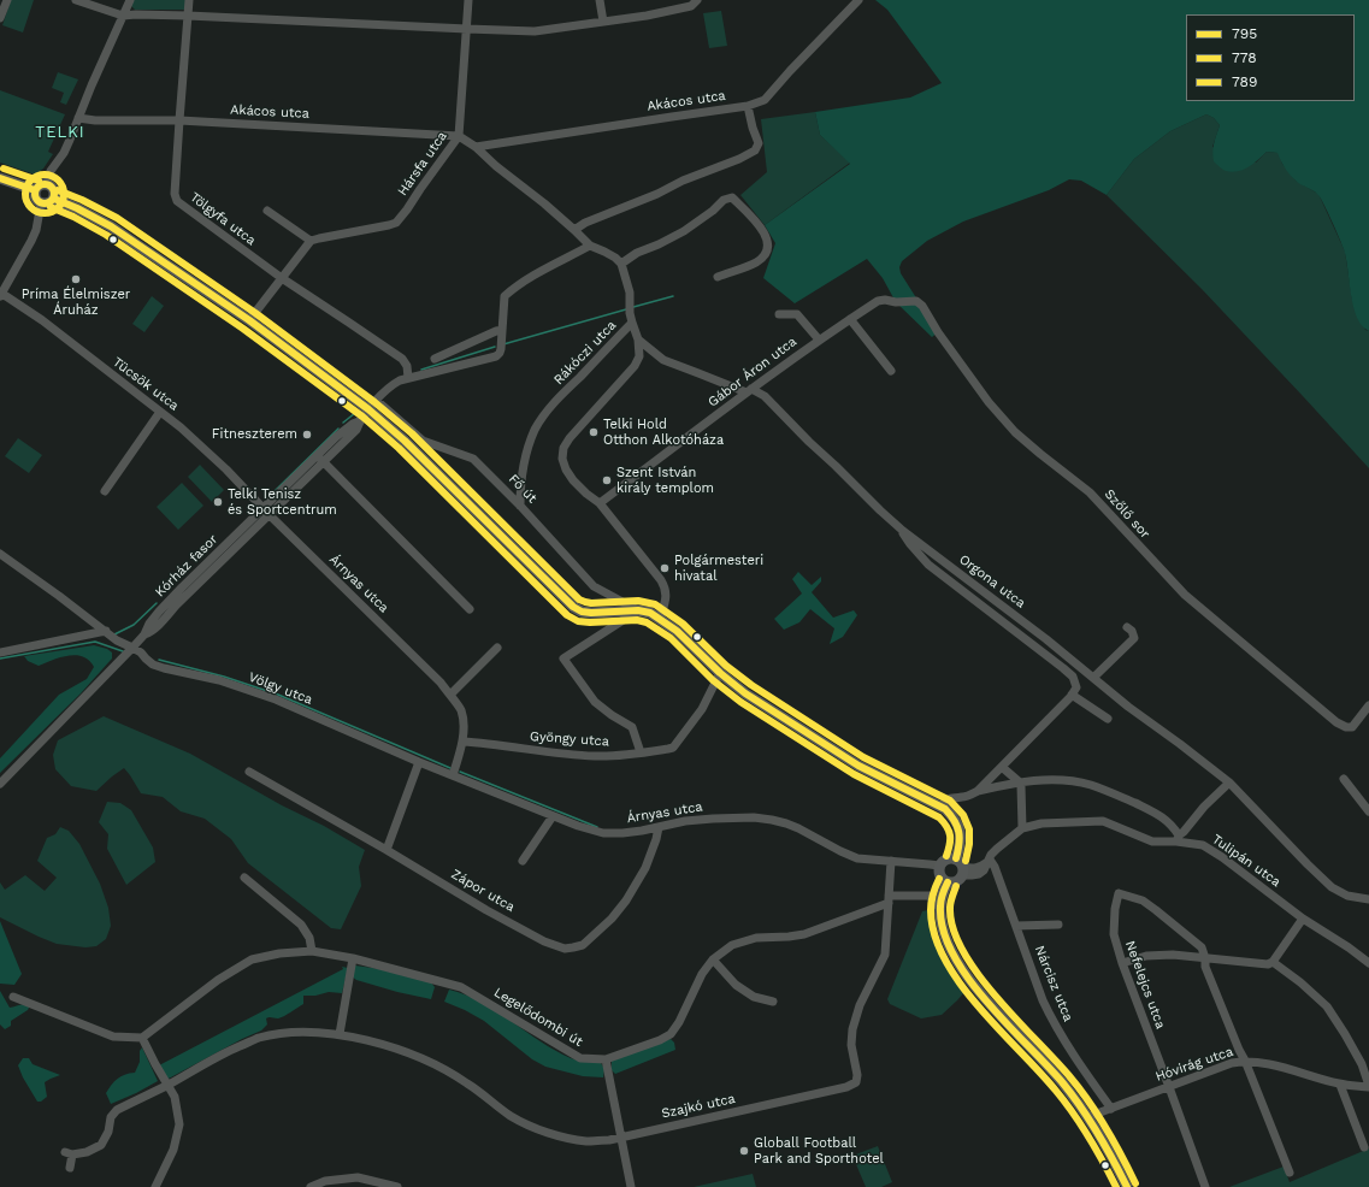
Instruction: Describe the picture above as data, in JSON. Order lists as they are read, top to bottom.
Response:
{
  "streets": {
    "main road": ["Fő út"],
    "street": [
      "Akácos utca",
      "Hársfa utca",
      "Tölgyfa utca",
      "Rákóczi utca",
      "Gábor Áron utca",
      "Tücsök utca",
      "Szőlő sor",
      "Kórház fasor",
      "Orgona utca",
      "Árnyas utca",
      "Völgy utca",
      "Gyöngy utca",
      "Tulipán utca",
      "Zápor utca",
      "Nárcisz utca",
      "Nefelejcs utca",
      "Legelődombi út",
      "Hóvirág utca",
      "Szajkó utca"
    ]
  },
  "crossings": [
    ["Akácos utca", "Hársfa utca"],
    ["Akácos utca", "Tölgyfa utca"],
    ["Rákóczi utca", "Fő út"],
    ["Gábor Áron utca", "Szőlő sor"],
    ["Gábor Áron utca", "Orgona utca"],
    ["Tücsök utca", "Kórház fasor"],
    ["Tücsök utca", "Árnyas utca"],
    ["Fő út", "Kórház fasor"],
    ["Fő út", "Árnyas utca"],
    ["Fő út", "Gyöngy utca"],
    ["Fő út", "Tulipán utca"],
    ["Kórház fasor", "Árnyas utca"],
    ["Kórház fasor", "Völgy utca"],
    ["Árnyas utca", "Völgy utca"],
    ["Árnyas utca", "Gyöngy utca"],
    ["Árnyas utca", "Tulipán utca"],
    ["Árnyas utca", "Zápor utca"],
    ["Árnyas utca", "Szajkó utca"],
    ["Tulipán utca", "Nárcisz utca"],
    ["Nárcisz utca", "Hóvirág utca"],
    ["Nefelejcs utca", "Hóvirág utca"],
    ["Legelődombi út", "Szajkó utca"]
  ],
  "districts": ["TELKI"],
  "places": [
    "Príma Élelmiszer Áruház",
    "Telki Hold Otthon Alkotóháza",
    "Fitneszterem",
    "Szent István király templom",
    "Telki Tenisz és Sportcentrum",
    "Polgármesteri hivatal",
    "Globall Football Park and Sporthotel"
  ],
  "lines": ["transit line 789", "transit line 778", "transit line 795"],
  "legend": ["795", "778", "789"]
}
